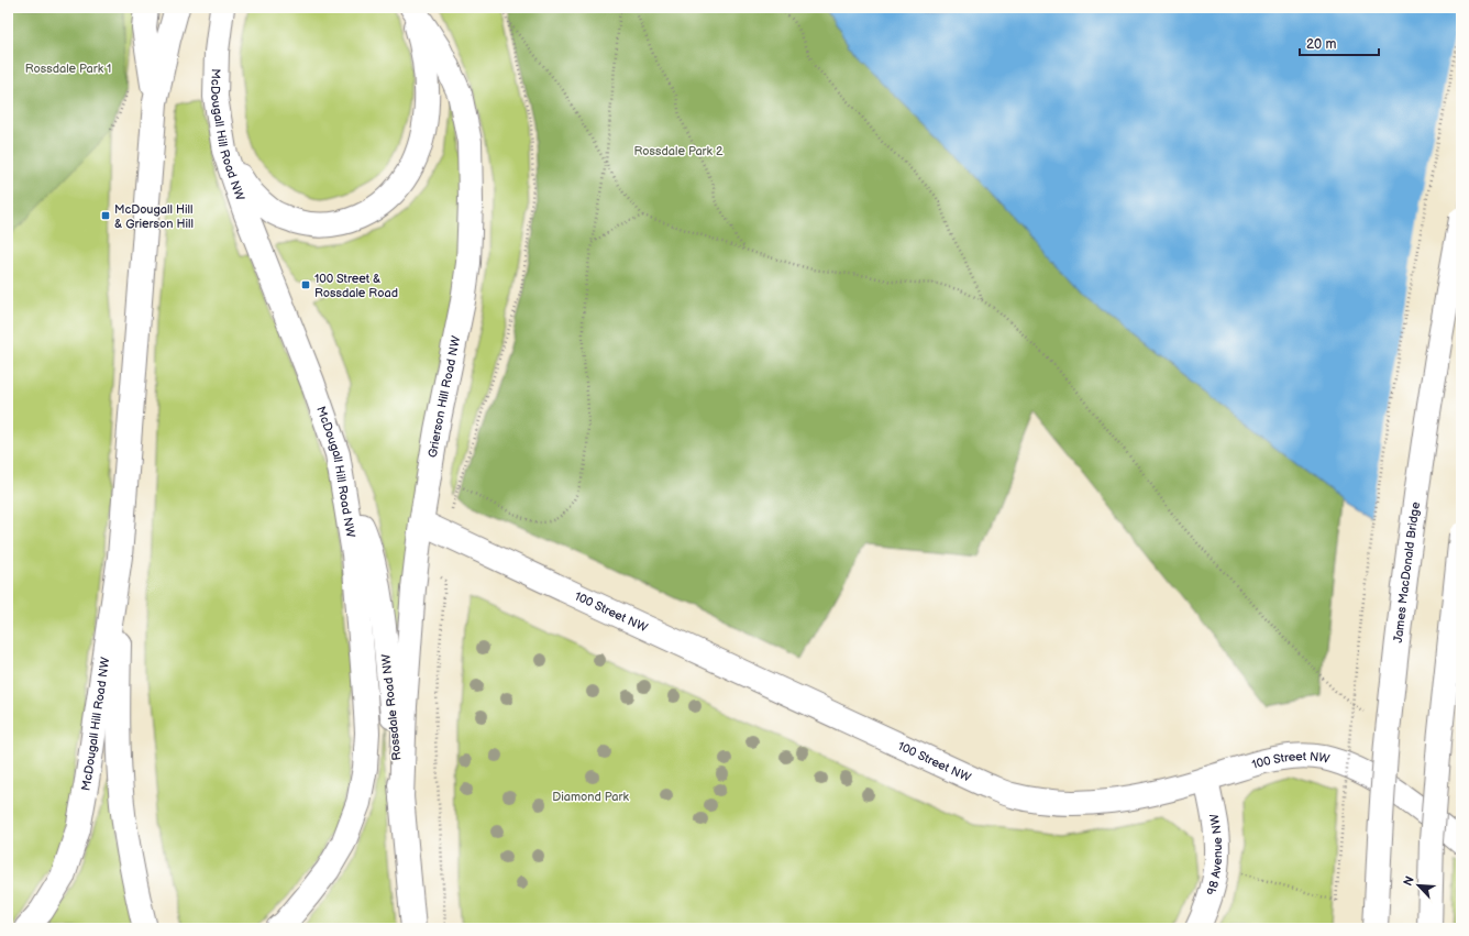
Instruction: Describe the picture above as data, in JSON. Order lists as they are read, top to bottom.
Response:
{
  "streets": {
    "main road": [
      "McDougall Hill Road NW",
      "Grierson Hill Road NW",
      "James MacDonald Bridge",
      "100 Street NW",
      "Rossdale Road NW",
      "98 Avenue NW"
    ]
  },
  "crossings": [
    ["McDougall Hill Road NW", "Rossdale Road NW"],
    ["Grierson Hill Road NW", "100 Street NW"],
    ["Grierson Hill Road NW", "Rossdale Road NW"],
    ["100 Street NW", "98 Avenue NW"]
  ],
  "parks": ["Rossdale Park 1", "Rossdale Park 2", "Diamond Park"],
  "places": {
    "transit": ["McDougall Hill & Grierson Hill", "100 Street & Rossdale Road"]
  },
  "scale_bar": "20 m",
  "north": "top left"
}
